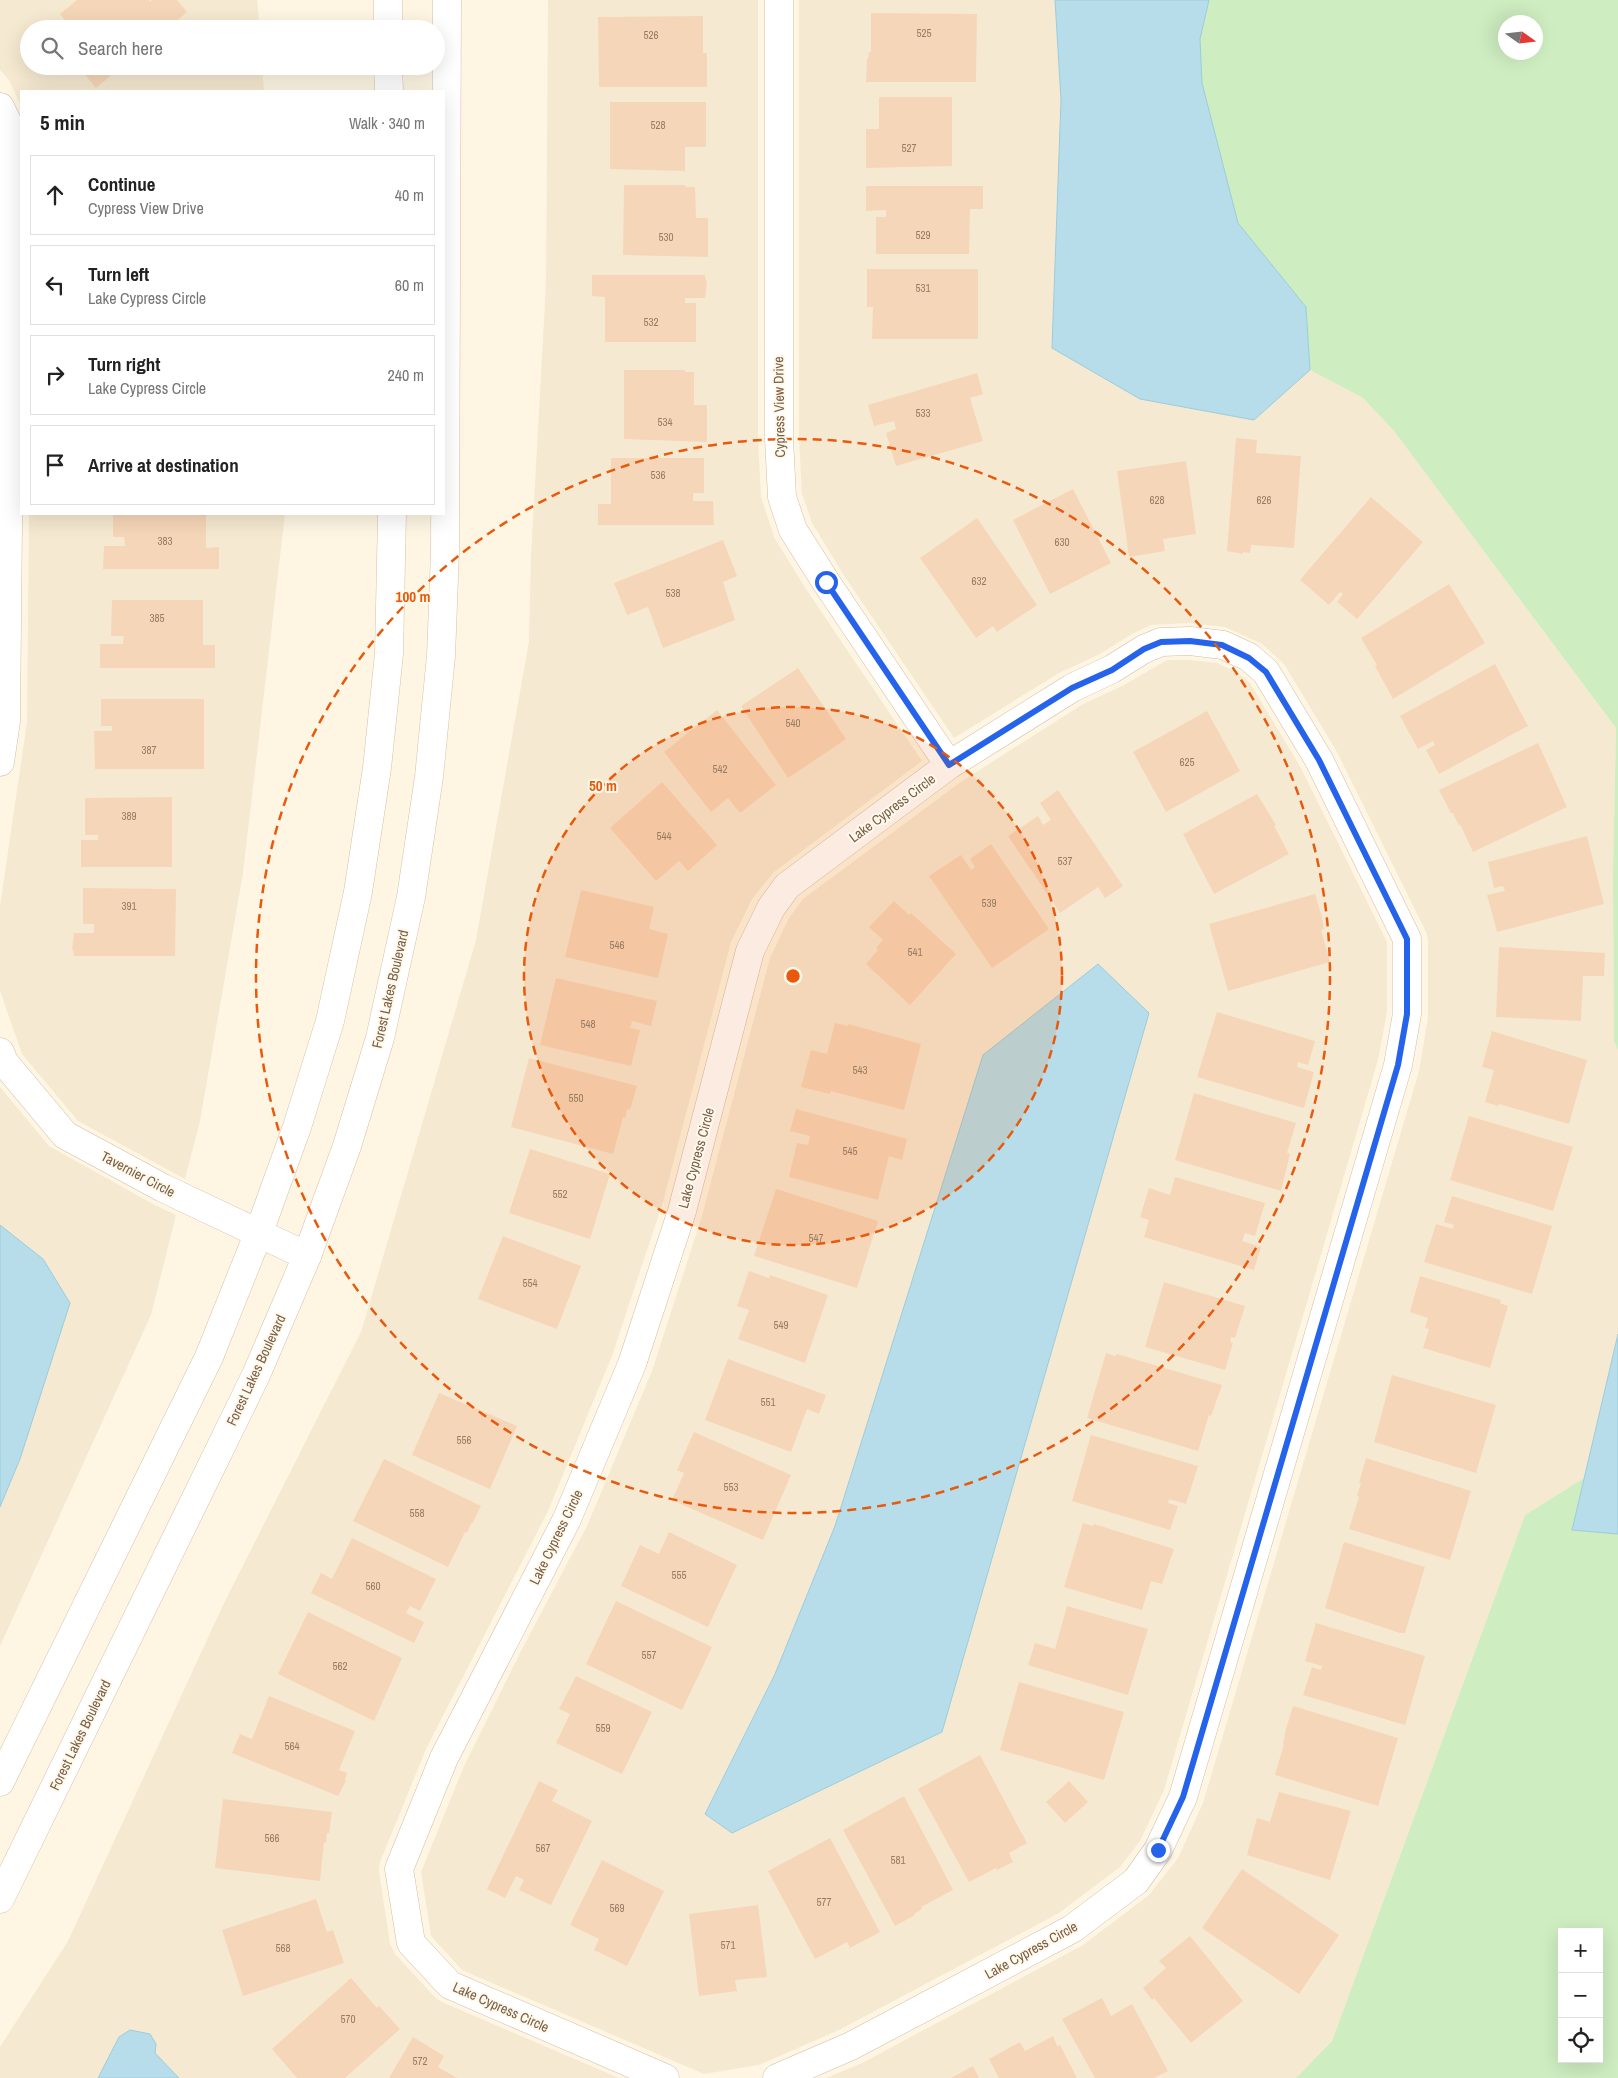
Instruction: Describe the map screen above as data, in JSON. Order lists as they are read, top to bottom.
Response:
{
  "streets": {
    "street": [
      "Cypress View Drive",
      "Lake Cypress Circle",
      "Forest Lakes Boulevard",
      "Tavernier Circle"
    ]
  },
  "crossings": [
    ["Cypress View Drive", "Lake Cypress Circle"],
    ["Forest Lakes Boulevard", "Tavernier Circle"]
  ],
  "house_numbers": [
    "525",
    "526",
    "528",
    "527",
    "529",
    "530",
    "531",
    "532",
    "533",
    "534",
    "536",
    "628",
    "626",
    "383",
    "630",
    "632",
    "538",
    "385",
    "540",
    "387",
    "625",
    "542",
    "389",
    "544",
    "537",
    "539",
    "391",
    "546",
    "541",
    "548",
    "543",
    "550",
    "545",
    "552",
    "547",
    "554",
    "549",
    "551",
    "556",
    "553",
    "558",
    "555",
    "560",
    "557",
    "562",
    "559",
    "564",
    "566",
    "567",
    "581",
    "577",
    "569",
    "571",
    "568",
    "570",
    "572"
  ],
  "north": "right",
  "page": {
    "search": "Search here",
    "heading": ["5 min", "Walk · 340 m"],
    "list": [
      ["Continue", "Cypress View Drive", "40 m"],
      ["Turn left", "Lake Cypress Circle", "60 m"],
      ["Turn right", "Lake Cypress Circle", "240 m"],
      "Arrive at destination"
    ],
    "map_buttons": ["+", "−"]
  },
  "rings": ["100 m", "50 m"]
}
